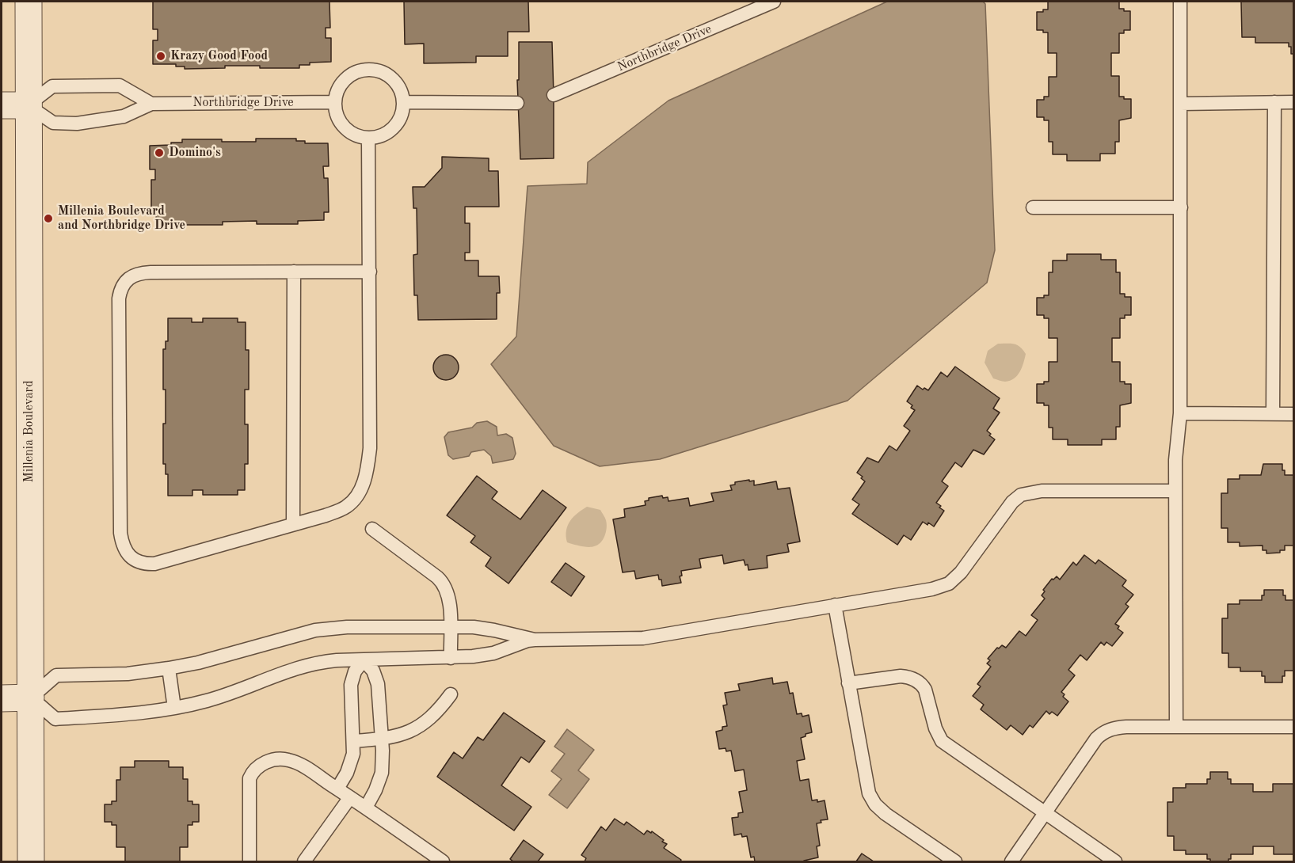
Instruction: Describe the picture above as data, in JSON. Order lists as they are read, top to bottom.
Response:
{
  "streets": {
    "street": ["Millenia Boulevard"],
    "lane": ["Northbridge Drive"]
  },
  "crossings": [
    ["Northbridge Drive", "Millenia Boulevard"]
  ],
  "places": ["Krazy Good Food", "Domino's", "Millenia Boulevard and Northbridge Drive"]
}
